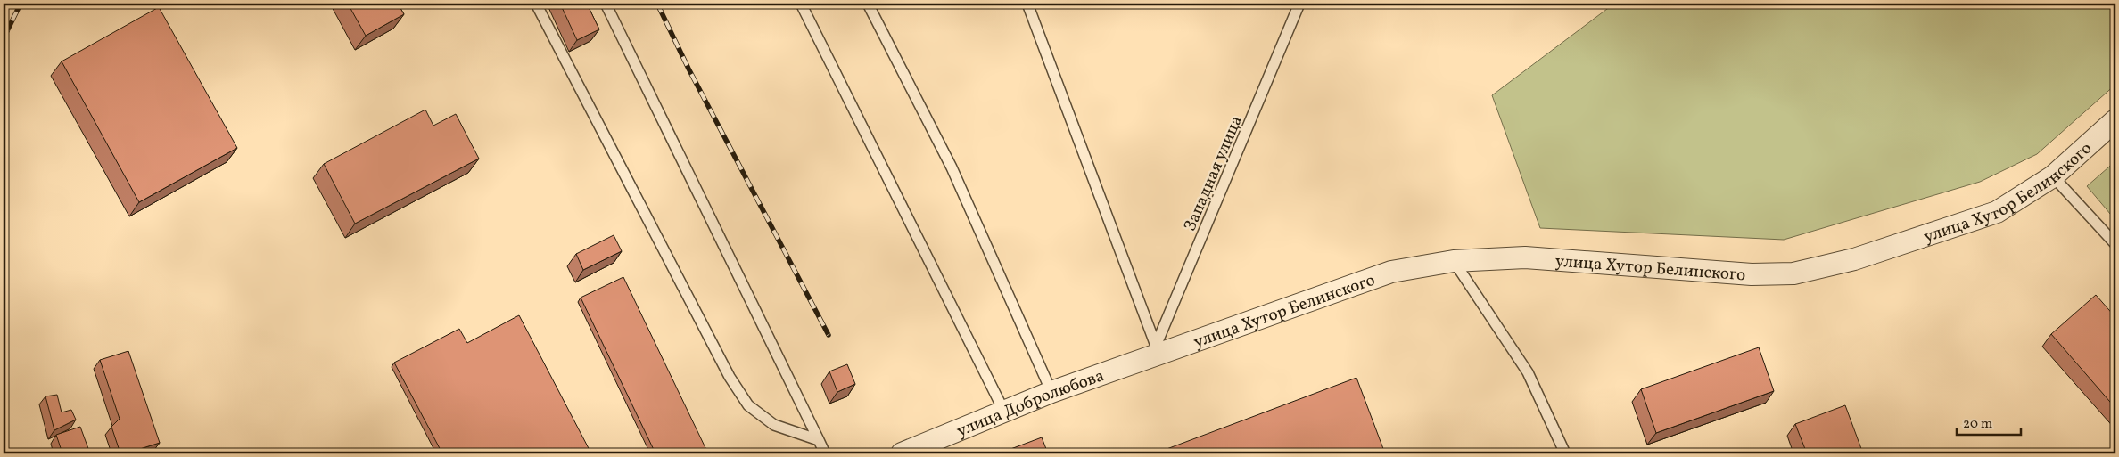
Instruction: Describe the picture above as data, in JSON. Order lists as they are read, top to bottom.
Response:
{
  "streets": {
    "street": ["улица Хутор Белинского", "улица Добролюбова"],
    "lane": ["Западная улица"]
  },
  "crossings": [
    ["Западная улица", "улица Хутор Белинского"],
    ["Западная улица", "улица Добролюбова"],
    ["улица Хутор Белинского", "улица Добролюбова"]
  ],
  "scale_bar": "20 m"
}
